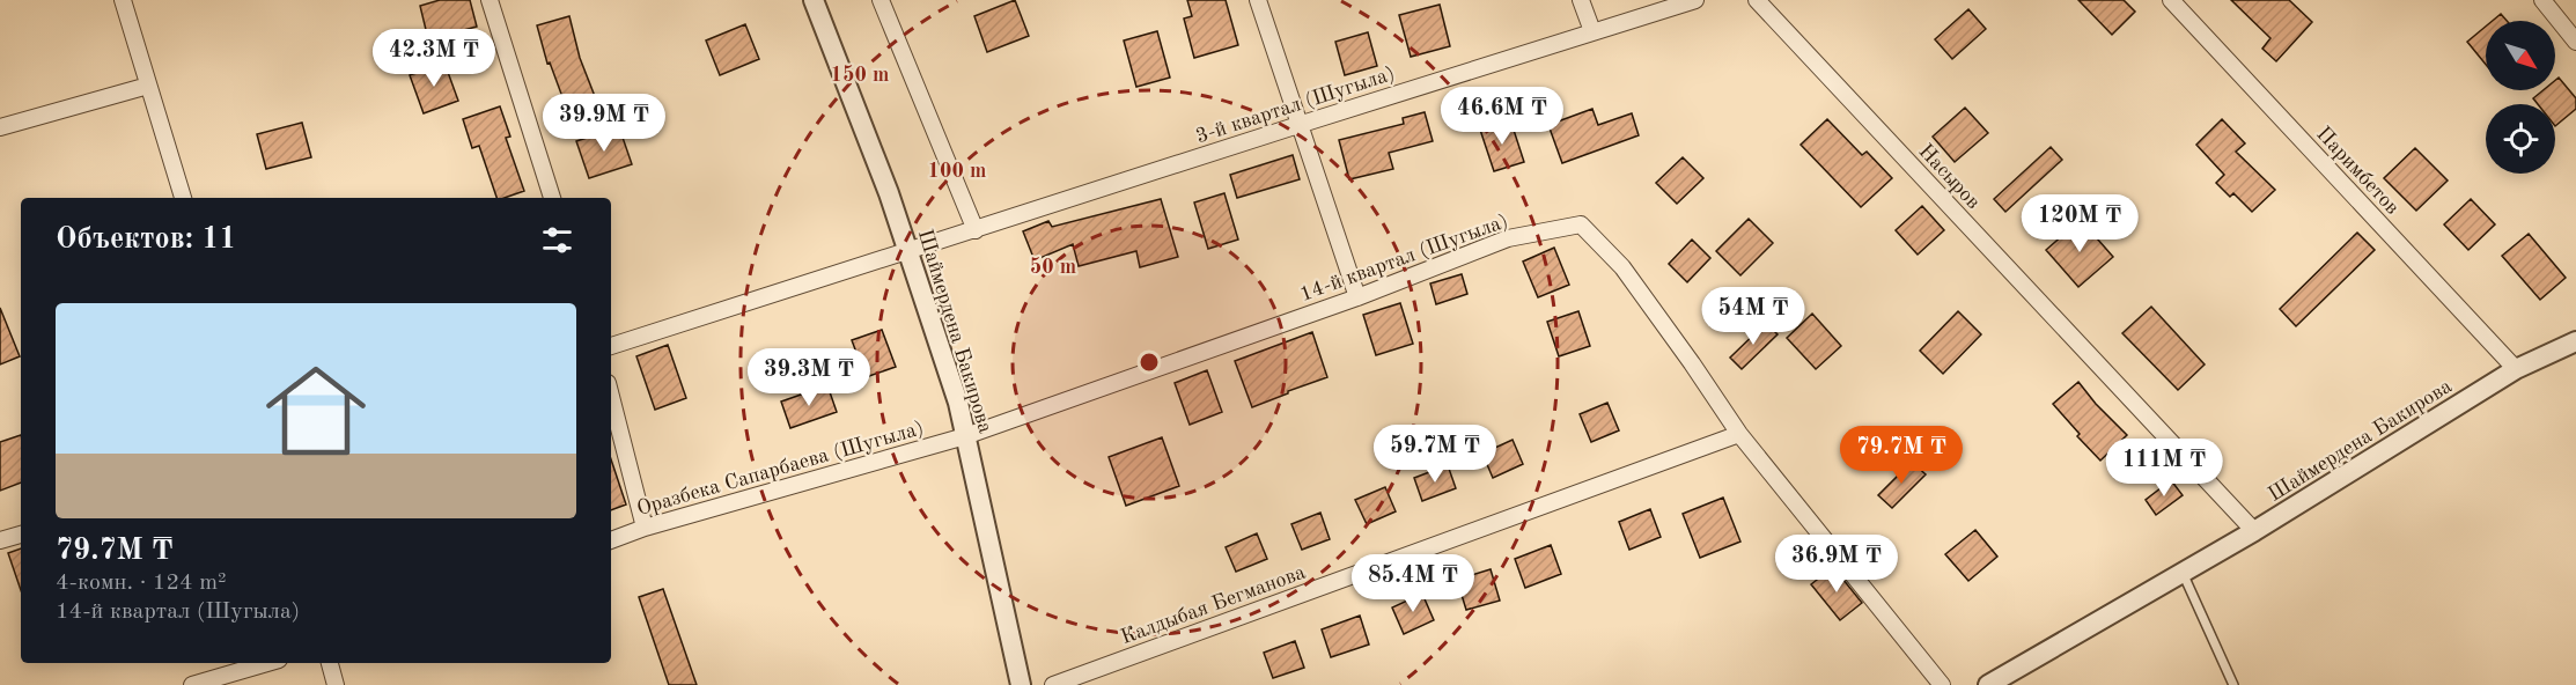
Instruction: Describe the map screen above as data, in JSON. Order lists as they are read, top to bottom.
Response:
{
  "streets": {
    "street": [
      "3-й квартал (Шугыла)",
      "Паримбетов",
      "Насыров",
      "14-й квартал (Шугыла)",
      "Шаймердена Бакирова",
      "Оразбека Сапарбаева (Шугыла)",
      "Калдыбая Бегманова"
    ]
  },
  "crossings": [
    ["3-й квартал (Шугыла)", "Шаймердена Бакирова"],
    ["Паримбетов", "Шаймердена Бакирова"],
    ["Насыров", "Шаймердена Бакирова"],
    ["14-й квартал (Шугыла)", "Шаймердена Бакирова"],
    ["14-й квартал (Шугыла)", "Оразбека Сапарбаева (Шугыла)"],
    ["14-й квартал (Шугыла)", "Калдыбая Бегманова"],
    ["Шаймердена Бакирова", "Оразбека Сапарбаева (Шугыла)"]
  ],
  "north": "bottom right",
  "page": {
    "price": [
      "42.3M ₸",
      "46.6M ₸",
      "39.9M ₸",
      "120M ₸",
      "54M ₸",
      "39.3M ₸",
      "59.7M ₸",
      "79.7M ₸",
      "111M ₸",
      "36.9M ₸",
      "85.4M ₸"
    ],
    "heading": "Объектов: 11",
    "list": [
      {
        "name": "79.7M ₸",
        "note": "4-комн. · 124 m² · 14-й квартал (Шугыла)"
      }
    ]
  },
  "rings": ["150 m", "100 m", "50 m"]
}
